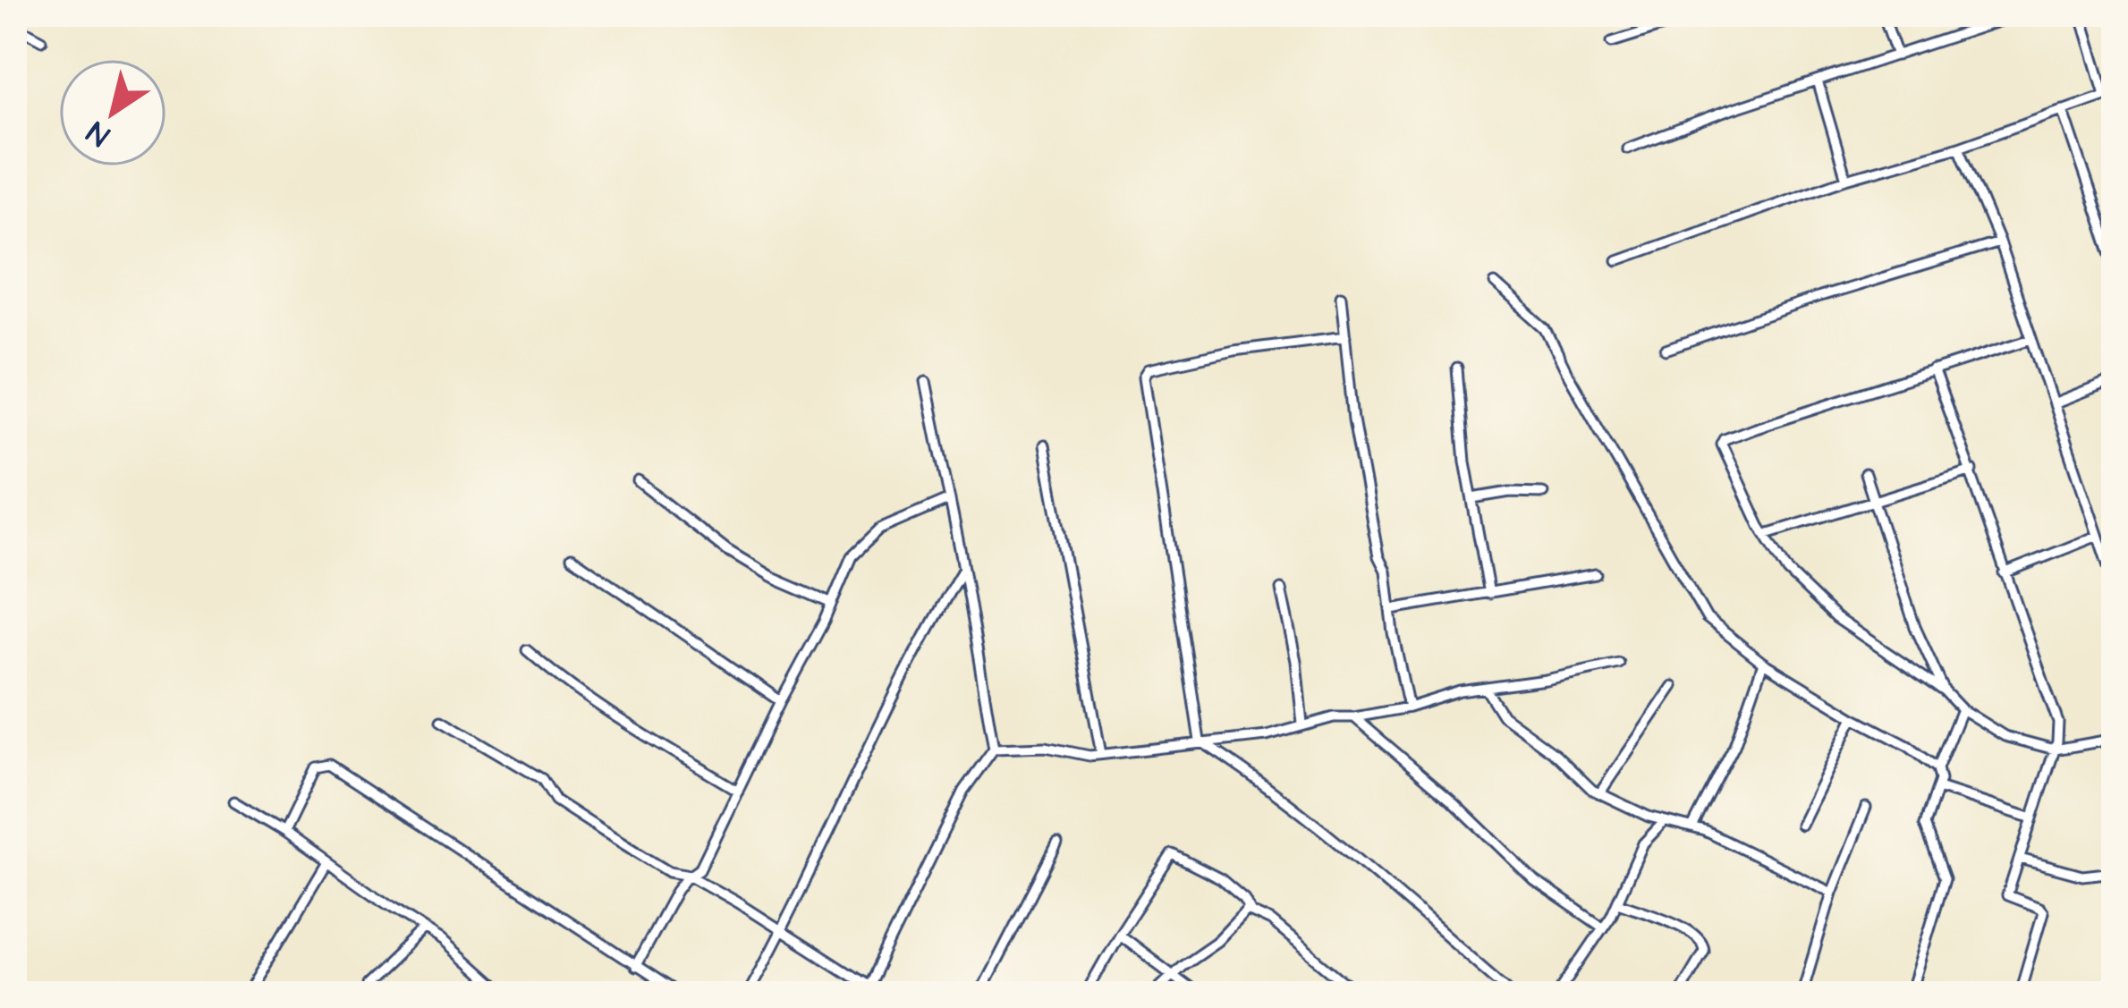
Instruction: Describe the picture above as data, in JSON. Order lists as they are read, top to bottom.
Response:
{
  "north": "bottom left"
}
